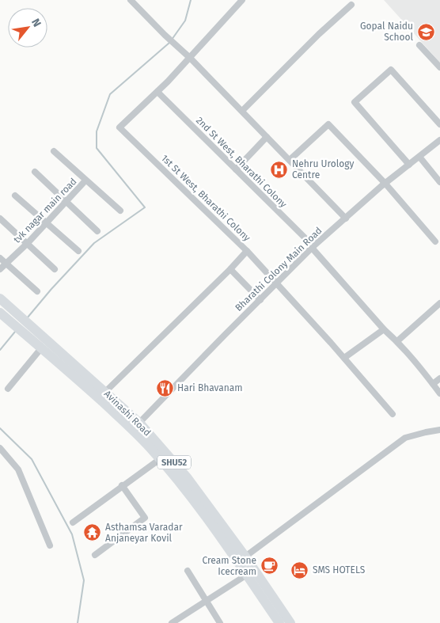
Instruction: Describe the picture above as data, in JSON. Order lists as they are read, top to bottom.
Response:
{
  "streets": {
    "main road": ["Avinashi Road", "SHU52"],
    "street": [
      "2nd St West, Bharathi Colony",
      "1st St West, Bharathi Colony",
      "tvk nagar main road",
      "Bharathi Colony Main Road"
    ]
  },
  "crossings": [
    ["2nd St West, Bharathi Colony", "1st St West, Bharathi Colony"],
    ["2nd St West, Bharathi Colony", "Bharathi Colony Main Road"],
    ["1st St West, Bharathi Colony", "Bharathi Colony Main Road"],
    ["Bharathi Colony Main Road", "Avinashi Road"]
  ],
  "places": {
    "school or university": ["Gopal Naidu School"],
    "hospital": ["Nehru Urology Centre"],
    "restaurant": ["Hari Bhavanam"],
    "temple": ["Asthamsa Varadar Anjaneyar Kovil"],
    "cafe": ["Cream Stone Icecream"],
    "hotel": ["SMS HOTELS"]
  },
  "north": "top right"
}
